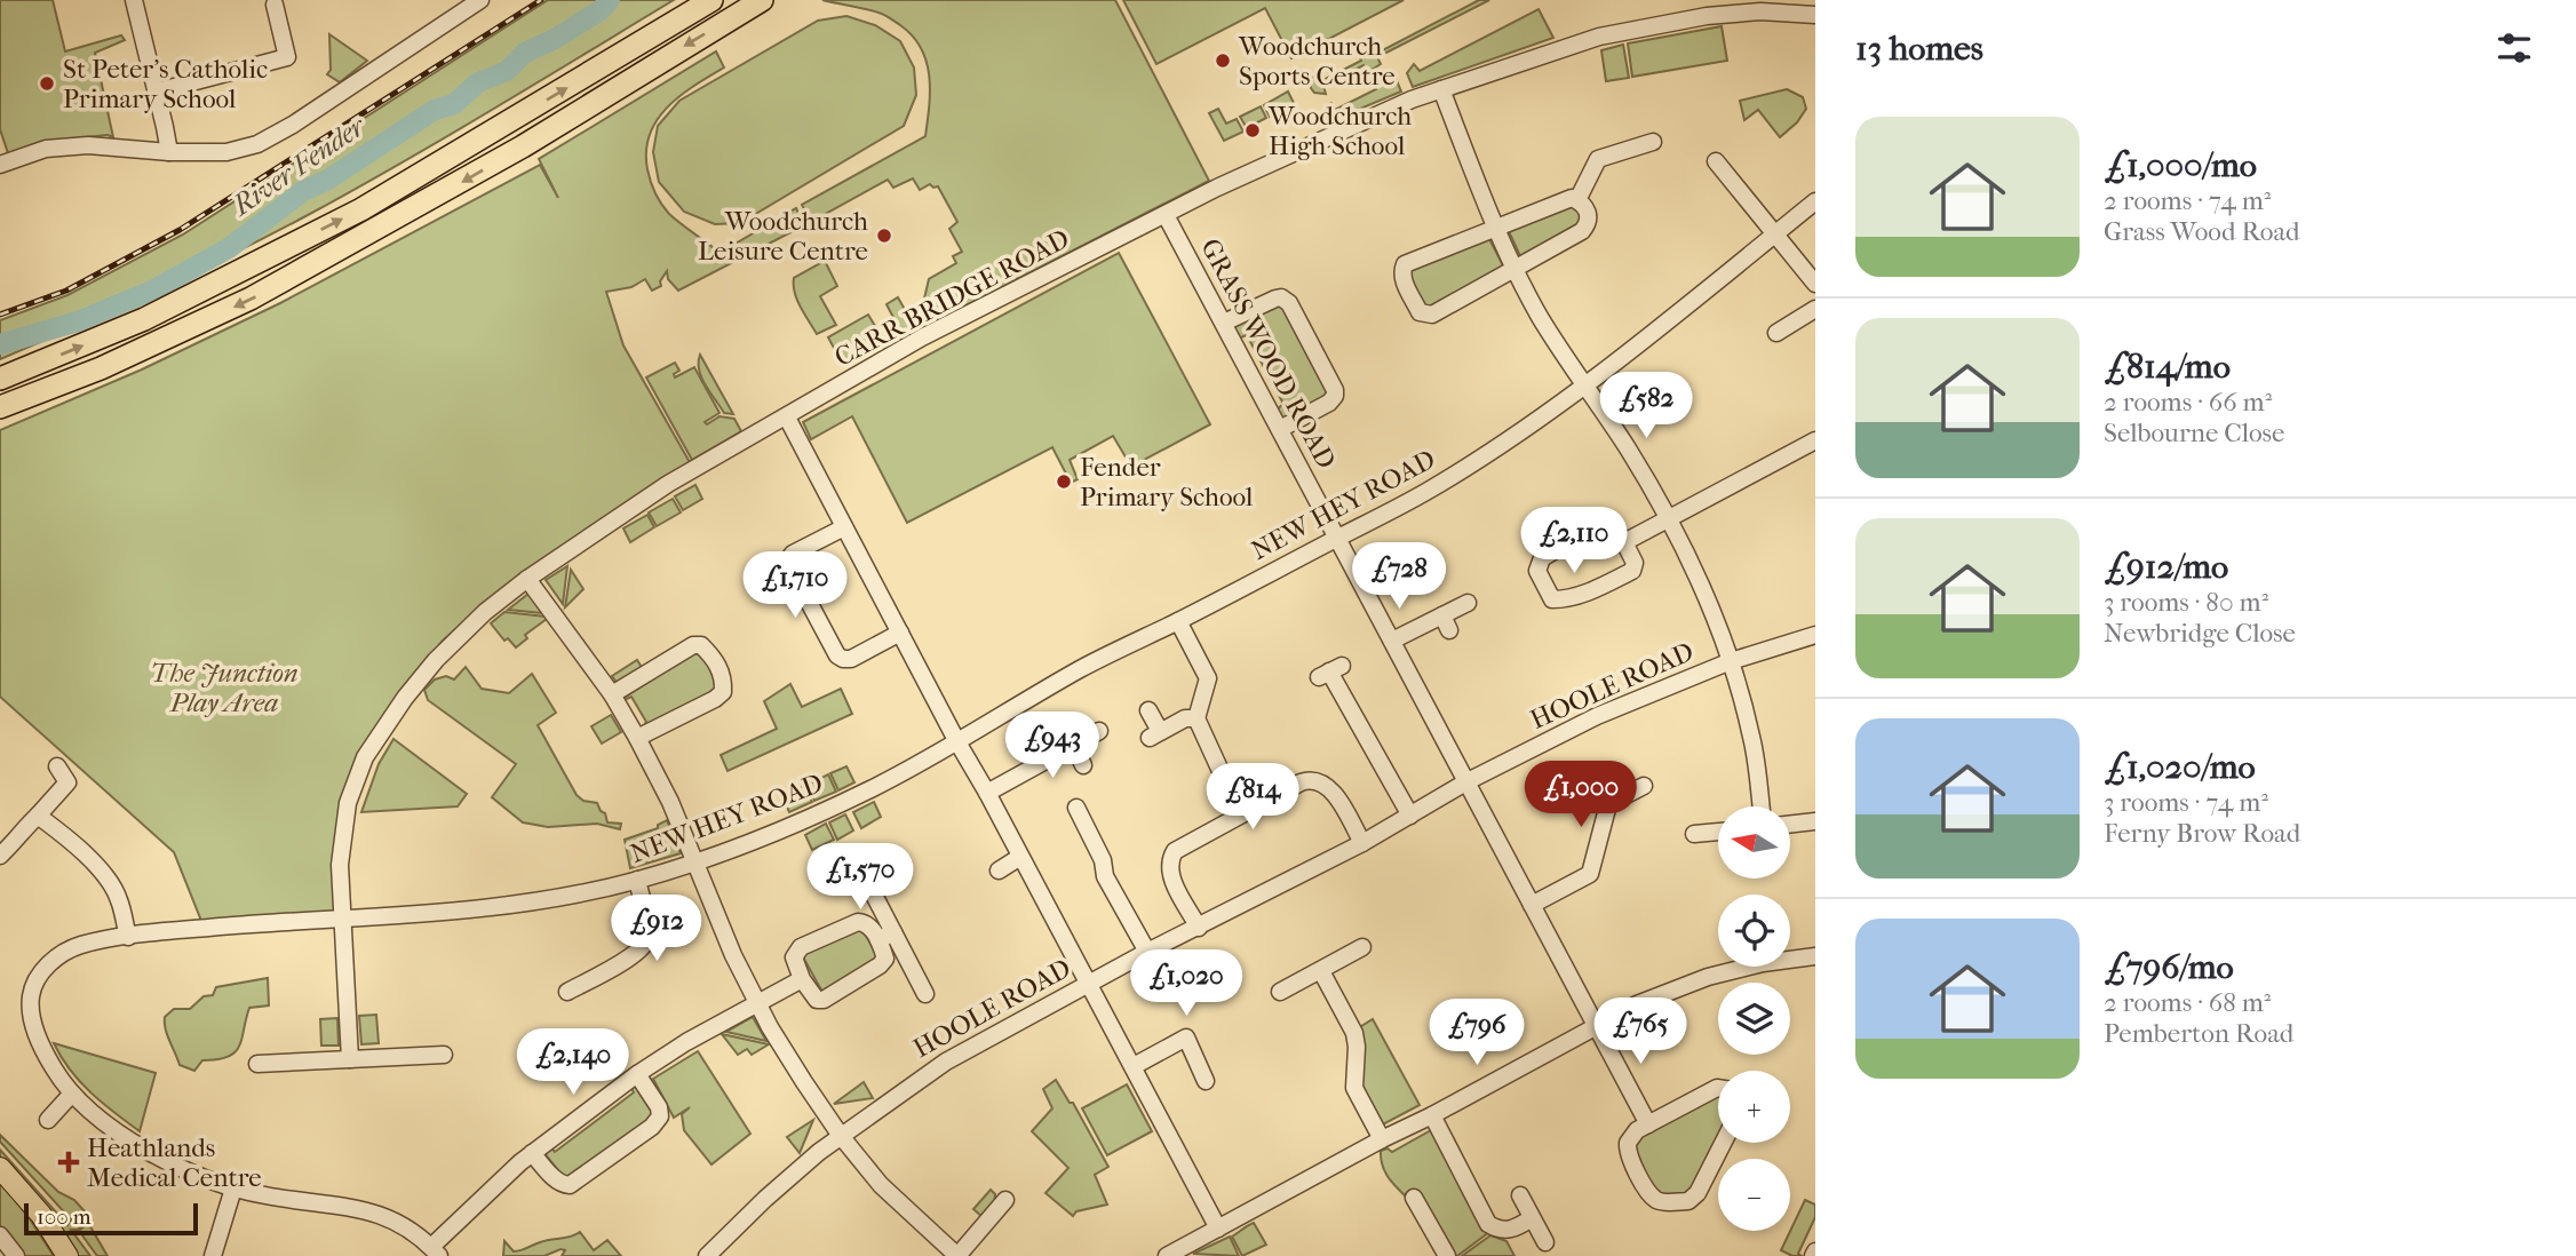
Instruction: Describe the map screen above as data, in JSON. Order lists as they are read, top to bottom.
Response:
{
  "streets": {
    "street": [
      "CARR BRIDGE ROAD",
      "GRASS WOOD ROAD",
      "NEW HEY ROAD",
      "HOOLE ROAD"
    ]
  },
  "crossings": [
    ["CARR BRIDGE ROAD", "GRASS WOOD ROAD"],
    ["CARR BRIDGE ROAD", "NEW HEY ROAD"],
    ["GRASS WOOD ROAD", "NEW HEY ROAD"],
    ["GRASS WOOD ROAD", "HOOLE ROAD"]
  ],
  "water": ["River Fender"],
  "parks": ["The Junction Play Area"],
  "places": {
    "other": [
      "Woodchurch Sports Centre",
      "St Peter's Catholic Primary School",
      "Woodchurch High School",
      "Woodchurch Leisure Centre",
      "Fender Primary School"
    ],
    "health": ["Heathlands Medical Centre"]
  },
  "scale_bar": "100 m",
  "north": "left",
  "page": {
    "heading": "13 homes",
    "list": [
      {
        "name": "£1,000/mo",
        "note": "2 rooms · 74 m² · Grass Wood Road"
      },
      {
        "name": "£814/mo",
        "note": "2 rooms · 66 m² · Selbourne Close"
      },
      {
        "name": "£912/mo",
        "note": "3 rooms · 80 m² · Newbridge Close"
      },
      {
        "name": "£1,020/mo",
        "note": "3 rooms · 74 m² · Ferny Brow Road"
      },
      {
        "name": "£796/mo",
        "note": "2 rooms · 68 m² · Pemberton Road"
      }
    ],
    "price": [
      "£582",
      "£2,110",
      "£728",
      "£1,710",
      "£943",
      "£1,000",
      "£814",
      "£1,570",
      "£912",
      "£1,020",
      "£765",
      "£796",
      "£2,140"
    ],
    "map_buttons": ["+", "−"],
    "scale": "100 m"
  }
}
